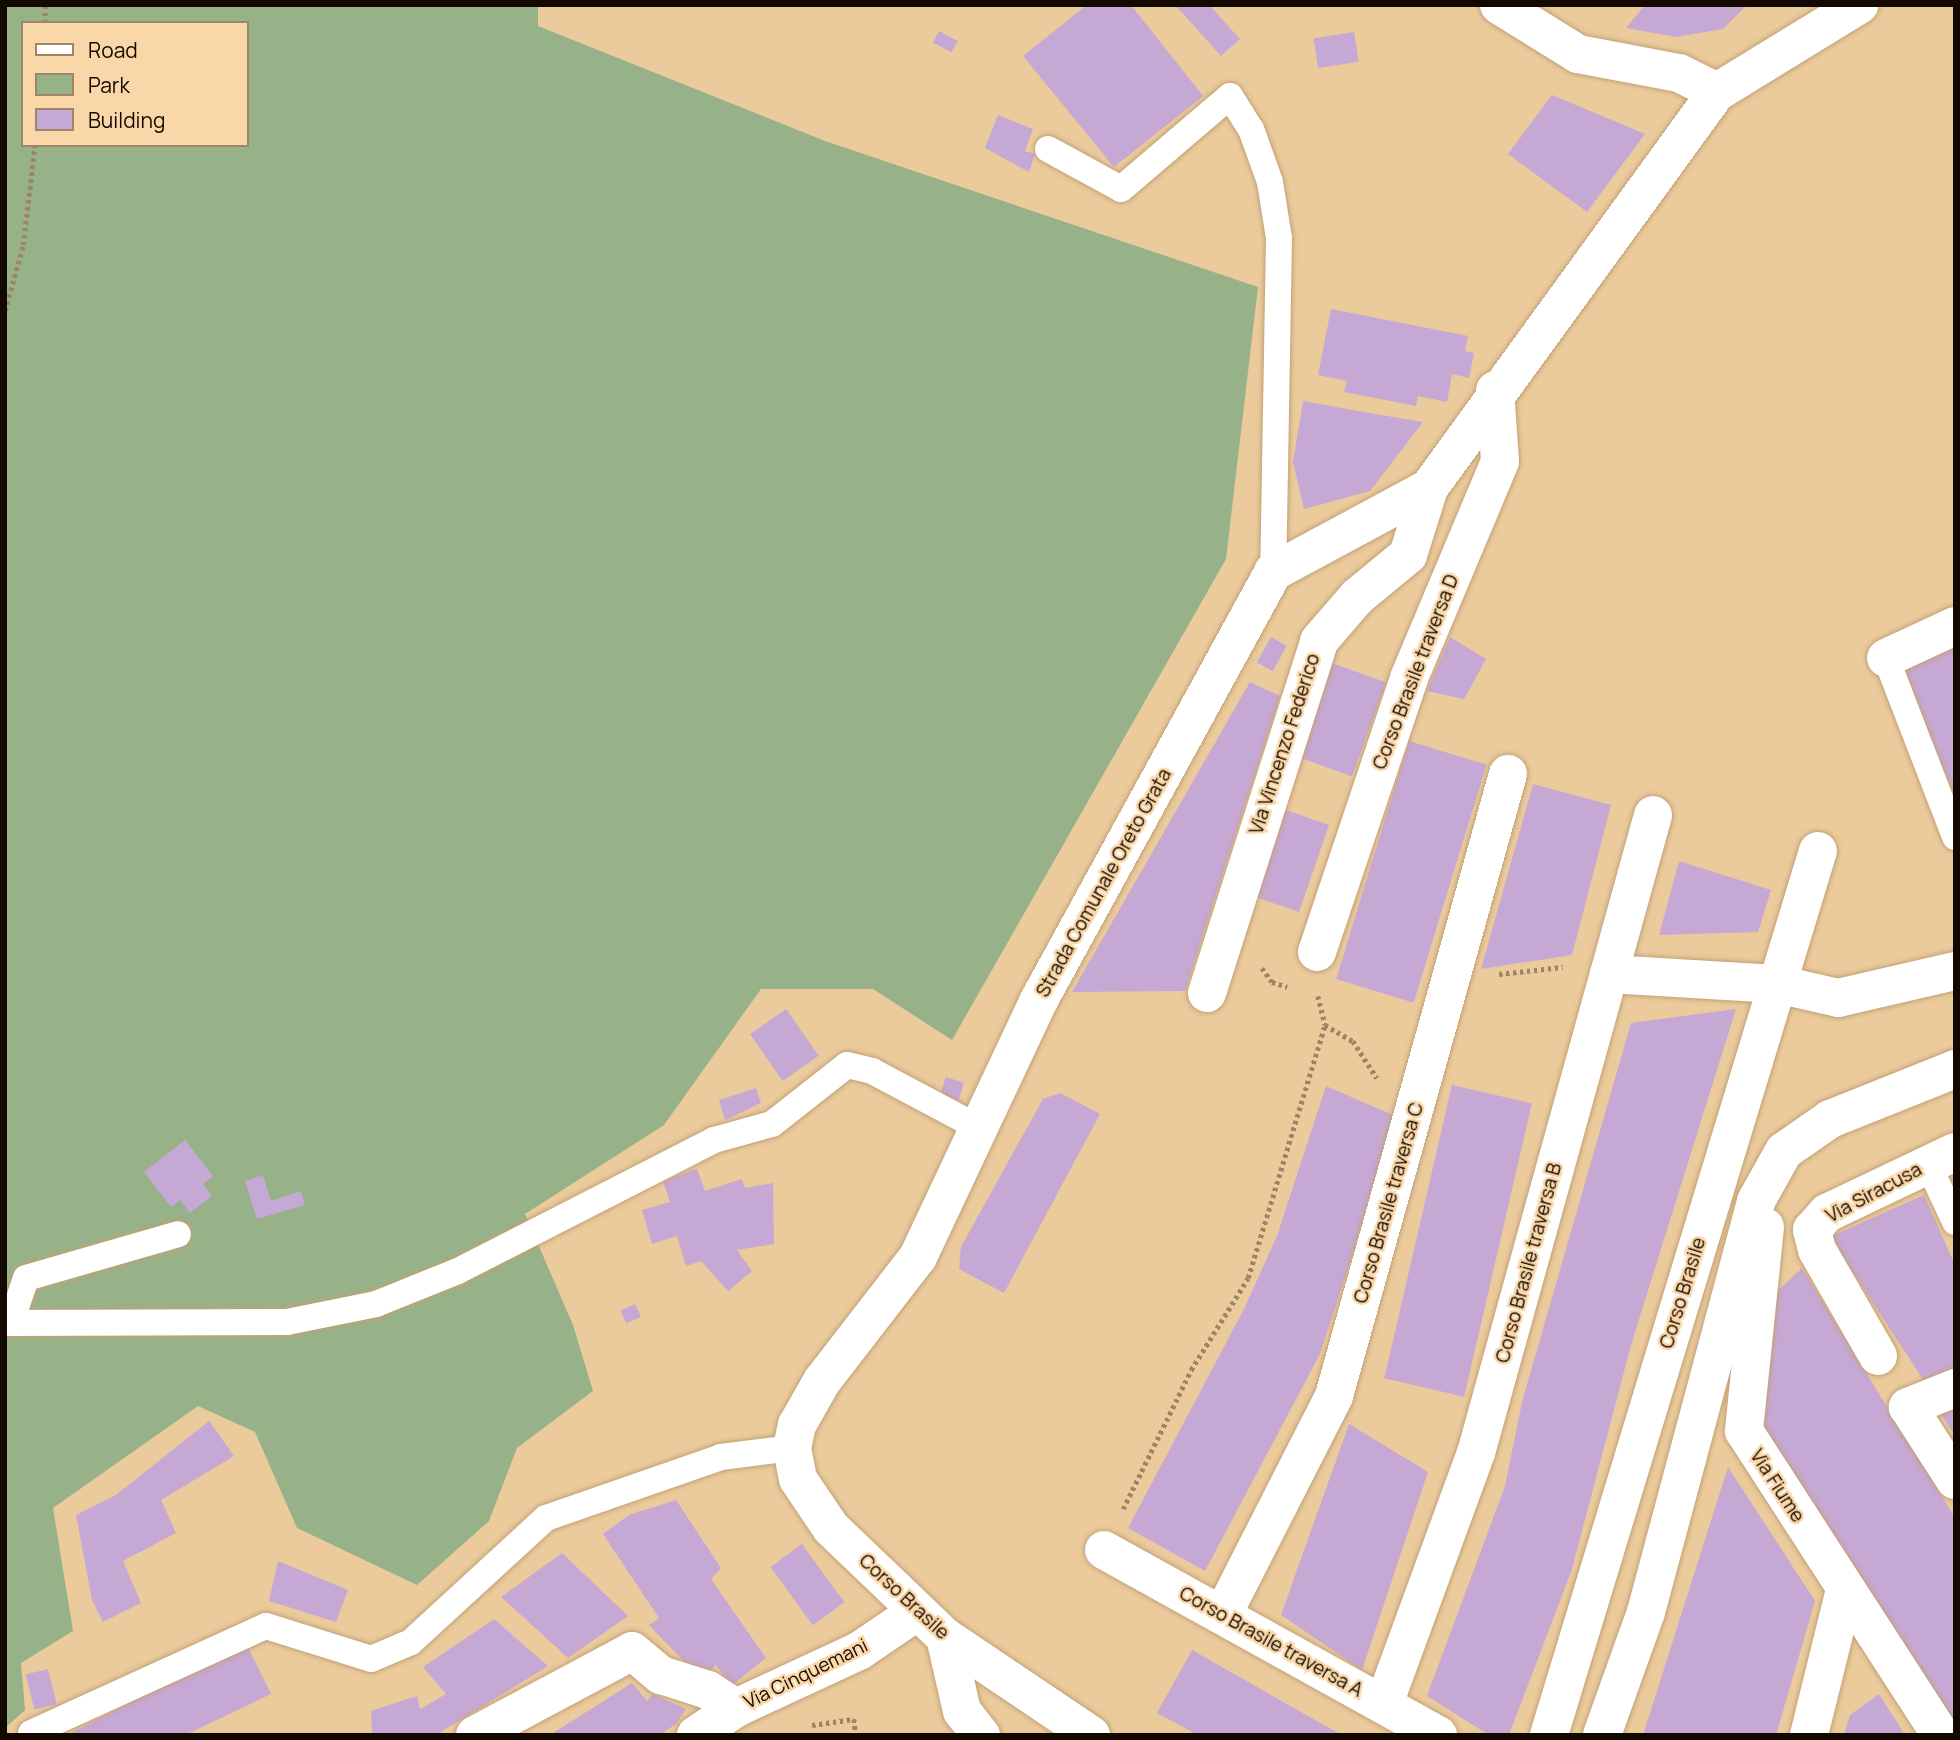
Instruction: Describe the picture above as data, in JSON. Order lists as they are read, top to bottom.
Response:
{
  "streets": {
    "street": [
      "Corso Brasile traversa D",
      "Via Vincenzo Federico",
      "Strada Comunale Oreto Grata",
      "Via Siracusa",
      "Corso Brasile traversa C",
      "Corso Brasile traversa B",
      "Corso Brasile",
      "Via Fiume",
      "Corso Brasile traversa A",
      "Via Cinquemani"
    ]
  },
  "crossings": [
    ["Strada Comunale Oreto Grata", "Corso Brasile"],
    ["Corso Brasile traversa C", "Corso Brasile traversa A"],
    ["Corso Brasile traversa B", "Corso Brasile traversa A"],
    ["Corso Brasile", "Via Cinquemani"]
  ],
  "legend": ["Road", "Park", "Building"]
}
